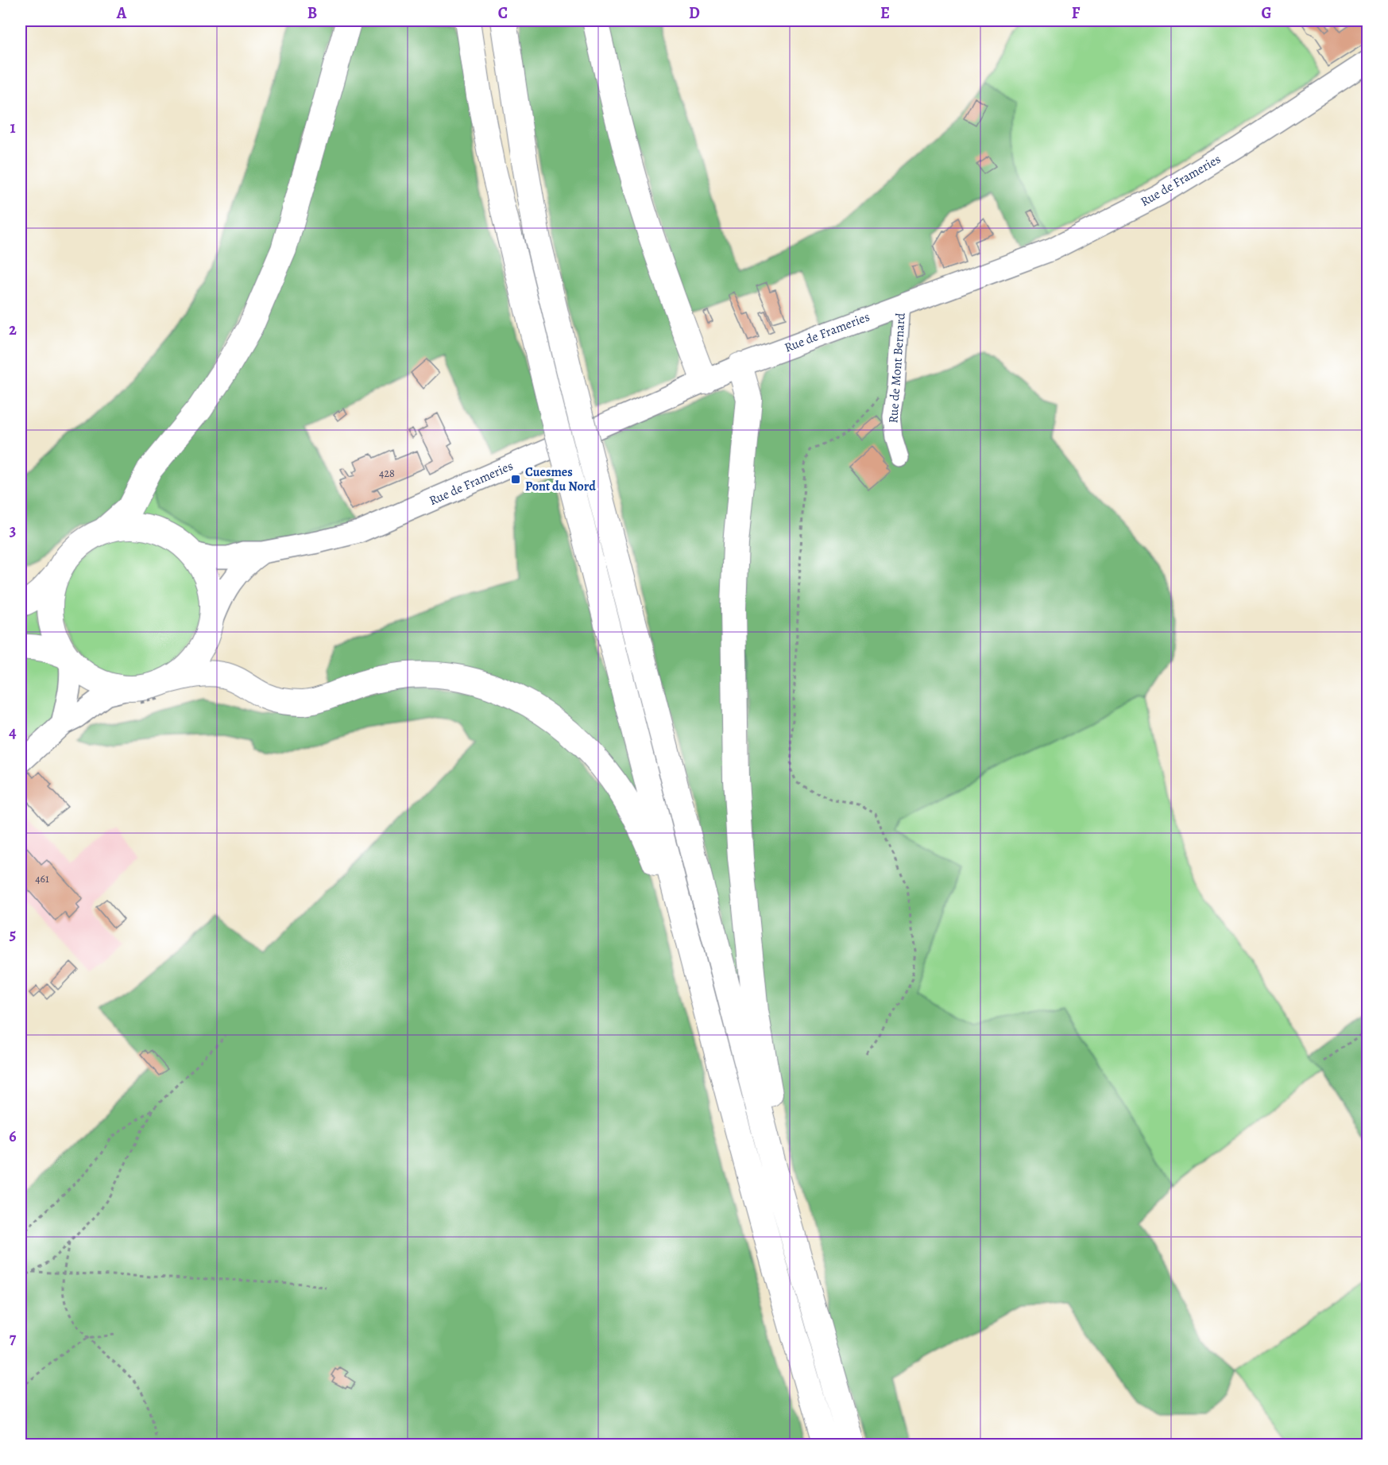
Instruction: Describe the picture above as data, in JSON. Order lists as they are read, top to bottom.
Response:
{
  "streets": {
    "main road": ["Rue de Frameries"],
    "street": ["Rue de Mont Bernard"]
  },
  "crossings": [
    ["Rue de Frameries", "Rue de Mont Bernard"]
  ],
  "places": {
    "transit": ["Cuesmes Pont du Nord"]
  },
  "house_numbers": ["428", "461"],
  "grid": {
    "columns": [
      "A",
      "B",
      "C",
      "D",
      "E",
      "F",
      "G"
    ],
    "rows": [
      "1",
      "2",
      "3",
      "4",
      "5",
      "6",
      "7"
    ]
  }
}
